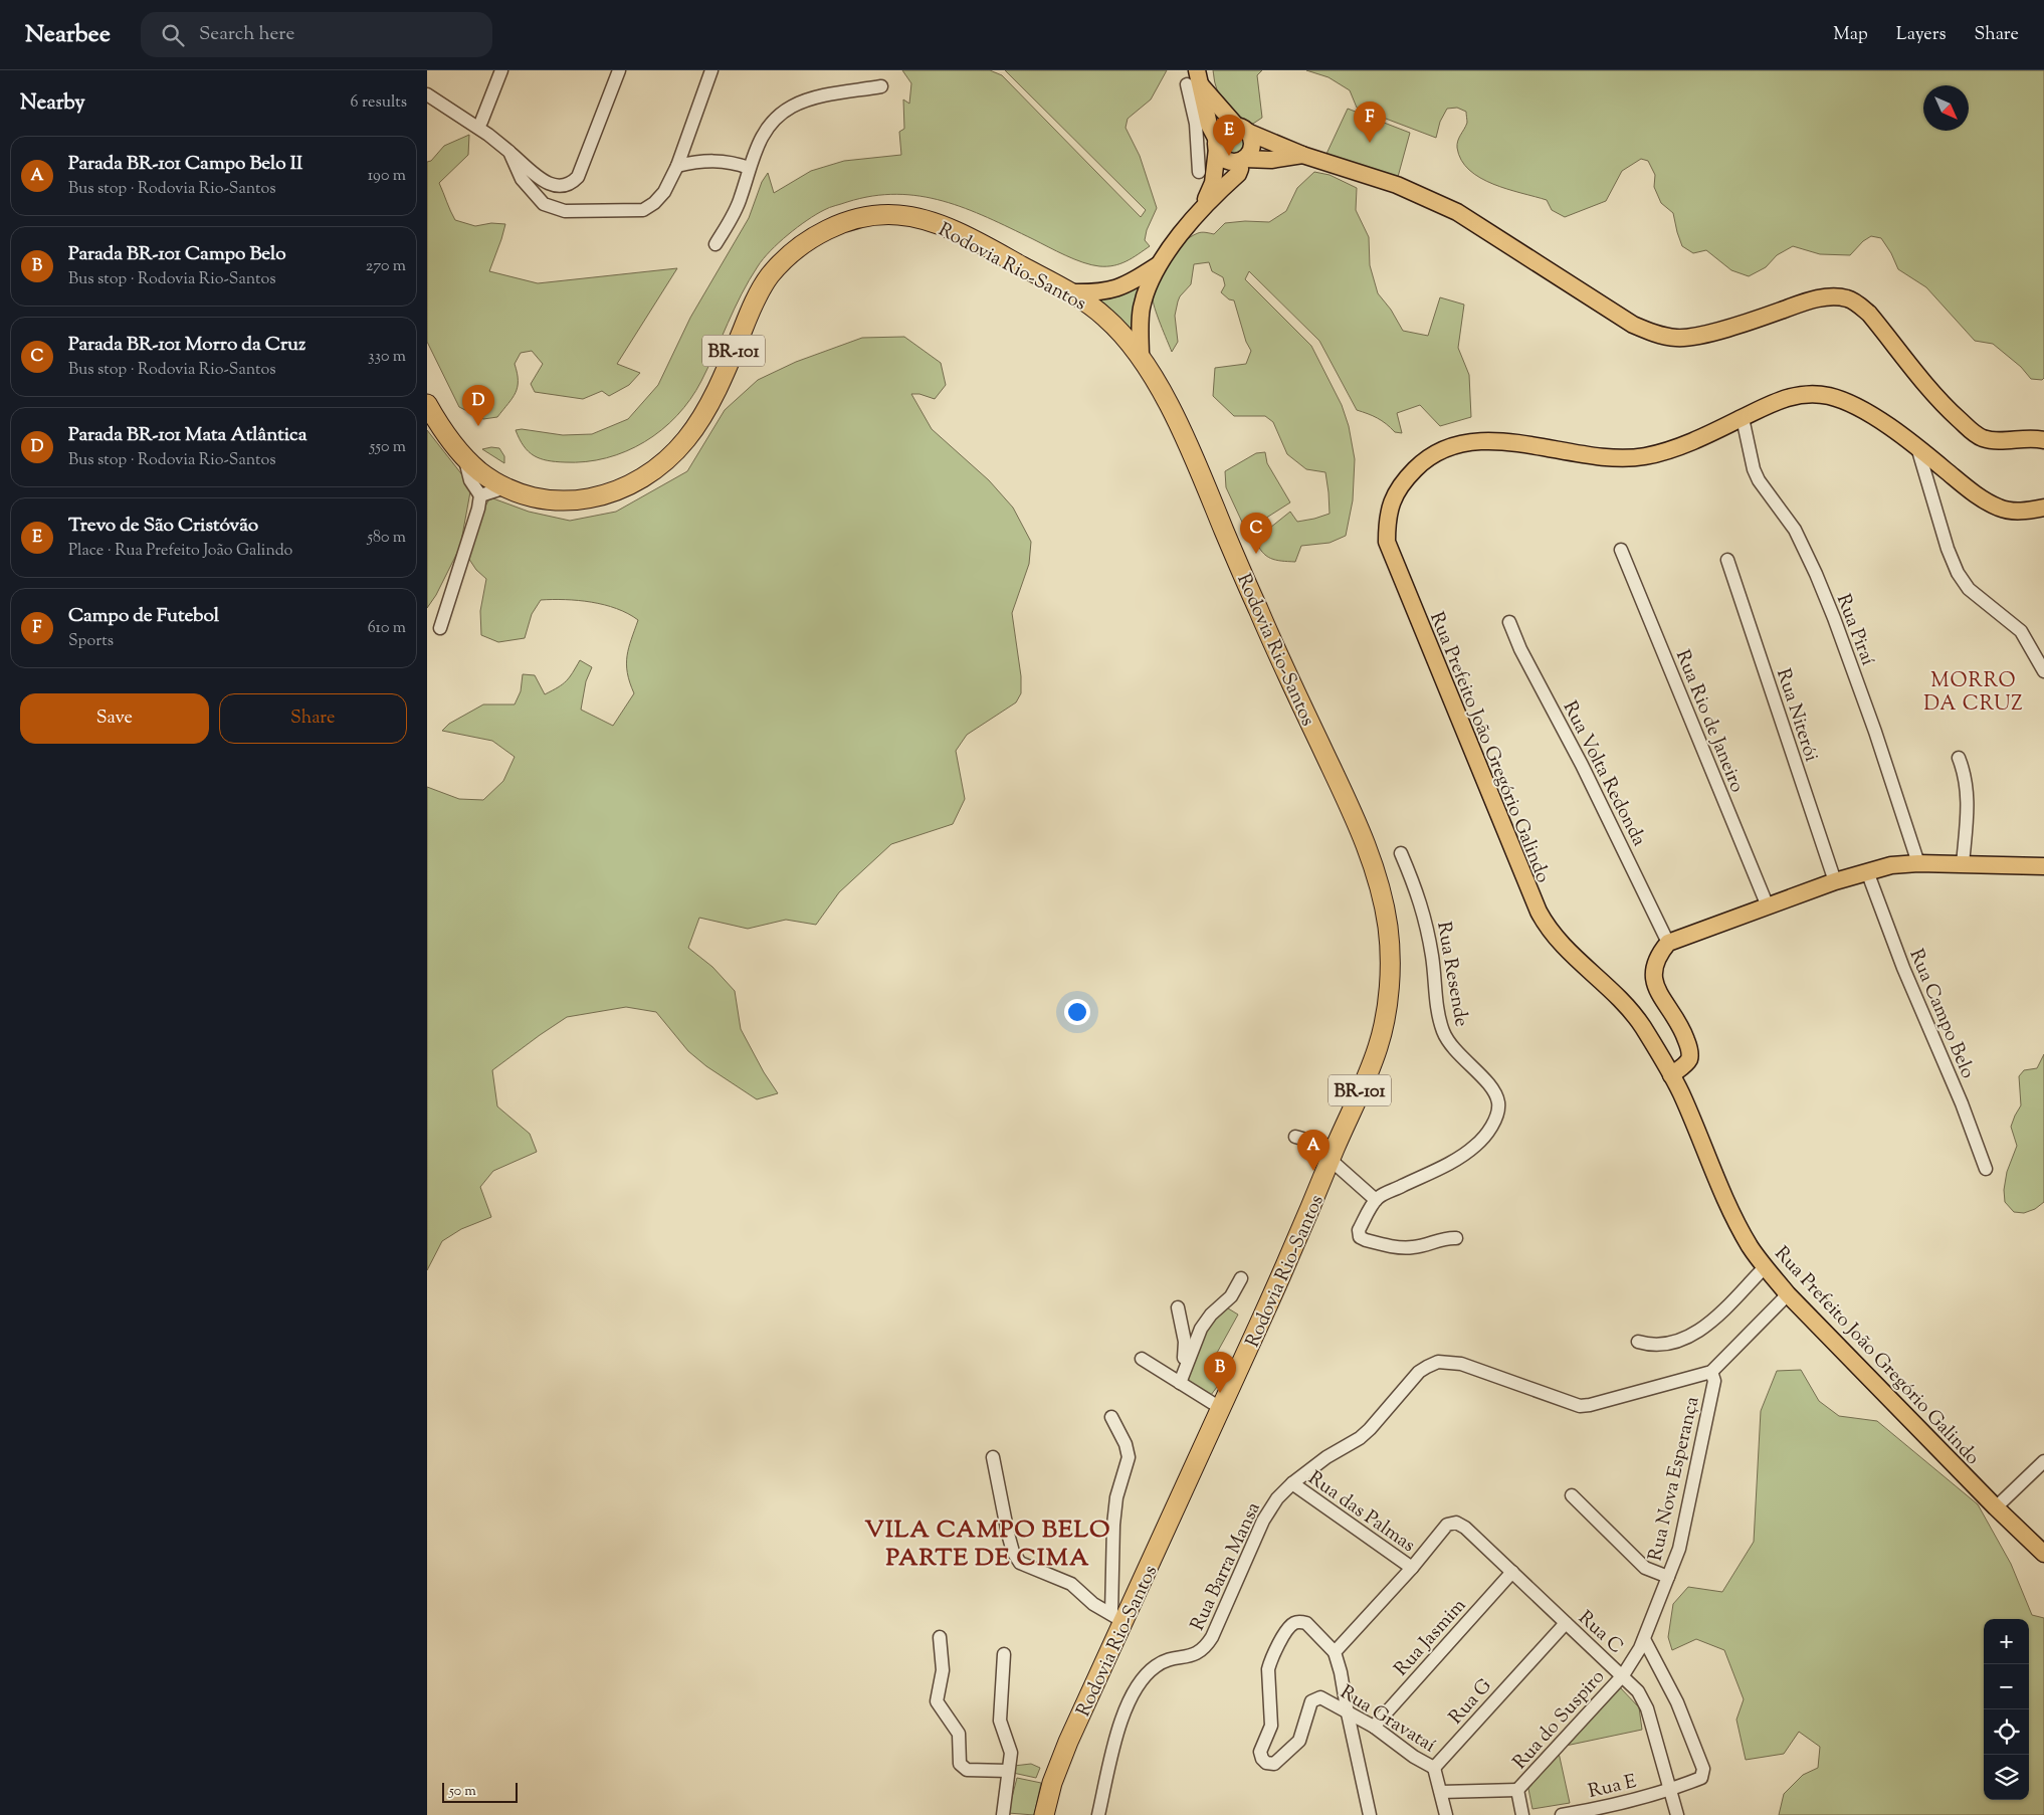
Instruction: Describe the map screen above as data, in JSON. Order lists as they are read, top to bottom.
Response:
{
  "streets": {
    "highway": ["Rodovia Rio-Santos", "BR-101"],
    "main road": ["Rua Prefeito João Gregório Galindo"],
    "street": [
      "Rua Piraí",
      "Rua Niterói",
      "Rua Rio de Janeiro",
      "Rua Volta Redonda",
      "Rua Resende",
      "Rua Campo Belo",
      "Rua Nova Esperança",
      "Rua das Palmas",
      "Rua Barra Mansa",
      "Rua C",
      "Rua Jasmim",
      "Rua G",
      "Rua Gravataí",
      "Rua do Suspiro",
      "Rua E"
    ]
  },
  "crossings": [
    ["Rua Piraí", "Rua Prefeito João Gregório Galindo"],
    ["Rua Nova Esperança", "Rua Barra Mansa"],
    ["Rua Nova Esperança", "Rua C"],
    ["Rua Nova Esperança", "Rua do Suspiro"],
    ["Rua Nova Esperança", "Rua E"],
    ["Rua das Palmas", "Rua Barra Mansa"],
    ["Rua das Palmas", "Rua C"],
    ["Rua C", "Rua Jasmim"],
    ["Rua C", "Rua G"],
    ["Rua C", "Rua do Suspiro"],
    ["Rua C", "Rua E"],
    ["Rua Jasmim", "Rua Gravataí"],
    ["Rua G", "Rua Gravataí"]
  ],
  "districts": ["MORRO DA CRUZ", "VILA CAMPO BELO PARTE DE CIMA"],
  "scale_bar": "50 m",
  "north": "bottom right",
  "page": {
    "header": "Nearbee",
    "search": "Search here",
    "nav": ["Map", "Layers", "Share"],
    "heading": ["Nearby", "6 results"],
    "pins": [
      "F",
      "E",
      "D",
      "C",
      "A",
      "B"
    ],
    "list": [
      {
        "mark": "A",
        "name": "Parada BR-101 Campo Belo II",
        "note": "Bus stop · Rodovia Rio-Santos",
        "value": "190 m"
      },
      {
        "mark": "B",
        "name": "Parada BR-101 Campo Belo",
        "note": "Bus stop · Rodovia Rio-Santos",
        "value": "270 m"
      },
      {
        "mark": "C",
        "name": "Parada BR-101 Morro da Cruz",
        "note": "Bus stop · Rodovia Rio-Santos",
        "value": "330 m"
      },
      {
        "mark": "D",
        "name": "Parada BR-101 Mata Atlântica",
        "note": "Bus stop · Rodovia Rio-Santos",
        "value": "550 m"
      },
      {
        "mark": "E",
        "name": "Trevo de São Cristóvão",
        "note": "Place · Rua Prefeito João Galindo",
        "value": "580 m"
      },
      {
        "mark": "F",
        "name": "Campo de Futebol",
        "note": "Sports",
        "value": "610 m"
      }
    ],
    "buttons": ["Save", "Share"],
    "map_buttons": ["+", "−"],
    "scale": "50 m"
  }
}
